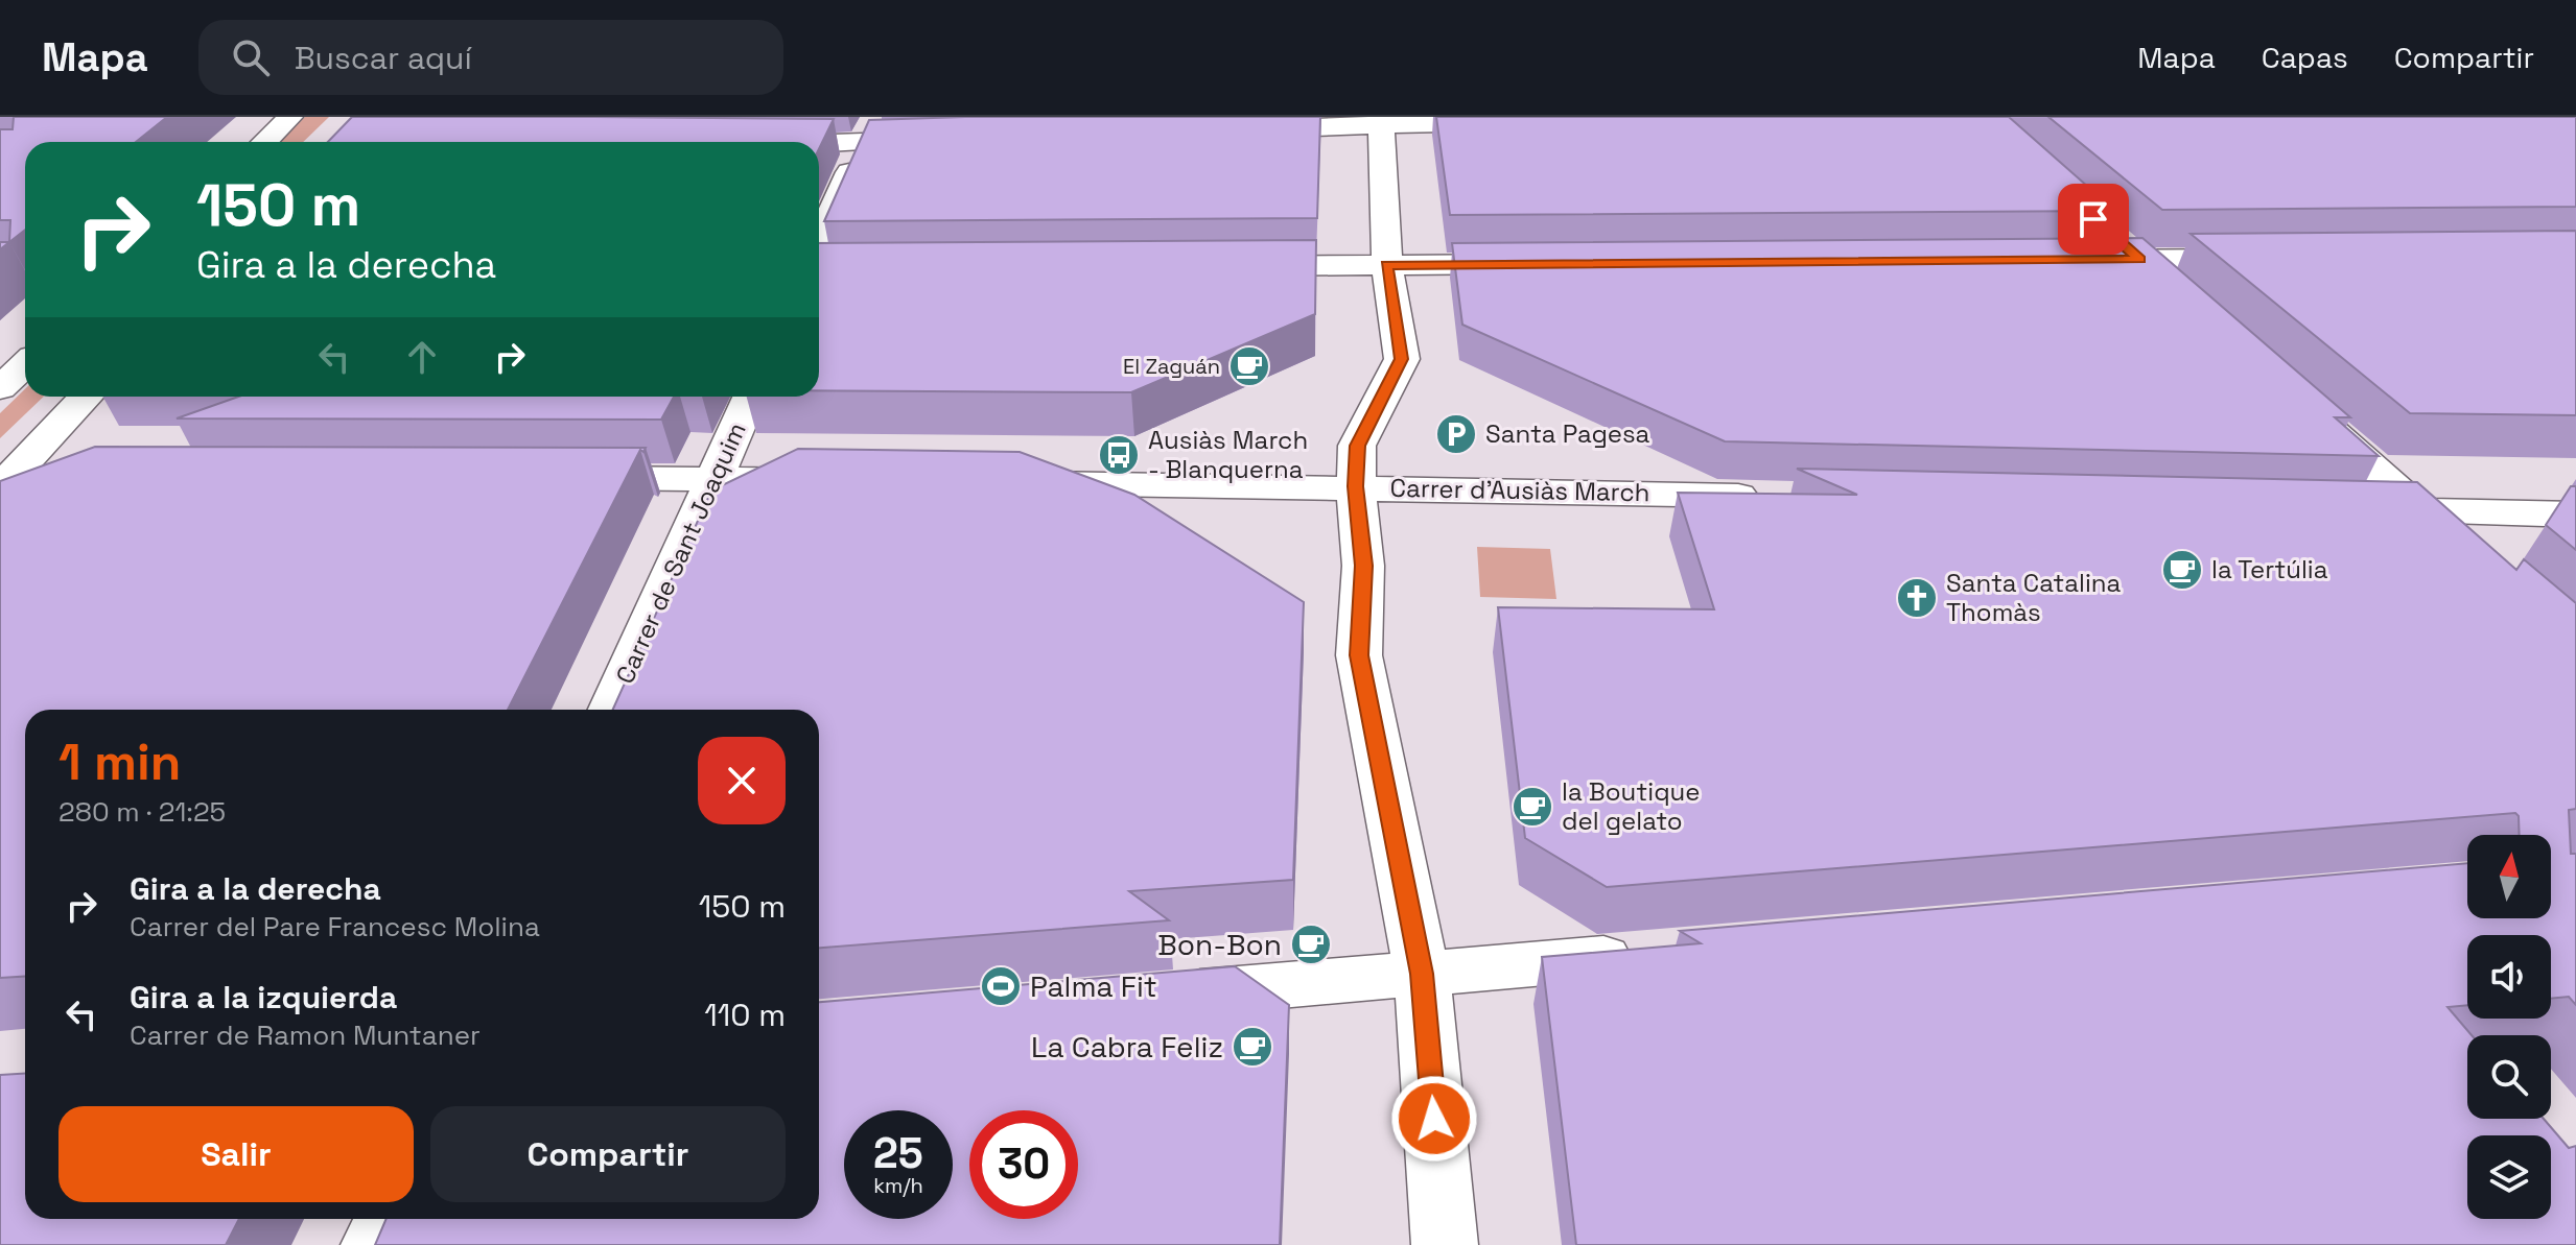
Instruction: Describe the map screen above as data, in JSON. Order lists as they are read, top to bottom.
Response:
{
  "streets": {
    "street": ["Carrer d'Ausiàs March", "Carrer de Sant Joaquim"]
  },
  "places": {
    "cafe": [
      "El Zaguán",
      "la Tertúlia",
      "la Boutique del gelato",
      "Bon-Bon",
      "La Cabra Feliz"
    ],
    "parking": ["Santa Pagesa"],
    "bus stop": ["Ausiàs March - Blanquerna"],
    "church": ["Santa Catalina Thomàs"],
    "sports": ["Palma Fit"]
  },
  "north": "top",
  "page": {
    "header": "Mapa",
    "search": "Buscar aquí",
    "nav": ["Mapa", "Capas", "Compartir"],
    "turn": ["150 m", "Gira a la derecha"],
    "heading": ["1 min", "280 m · 21:25"],
    "list": [
      {
        "name": "Gira a la derecha",
        "note": "Carrer del Pare Francesc Molina",
        "value": "150 m"
      },
      {
        "name": "Gira a la izquierda",
        "note": "Carrer de Ramon Muntaner",
        "value": "110 m"
      }
    ],
    "buttons": ["Salir", "Compartir"],
    "speed": "25 km/h",
    "limit": "30"
  }
}
